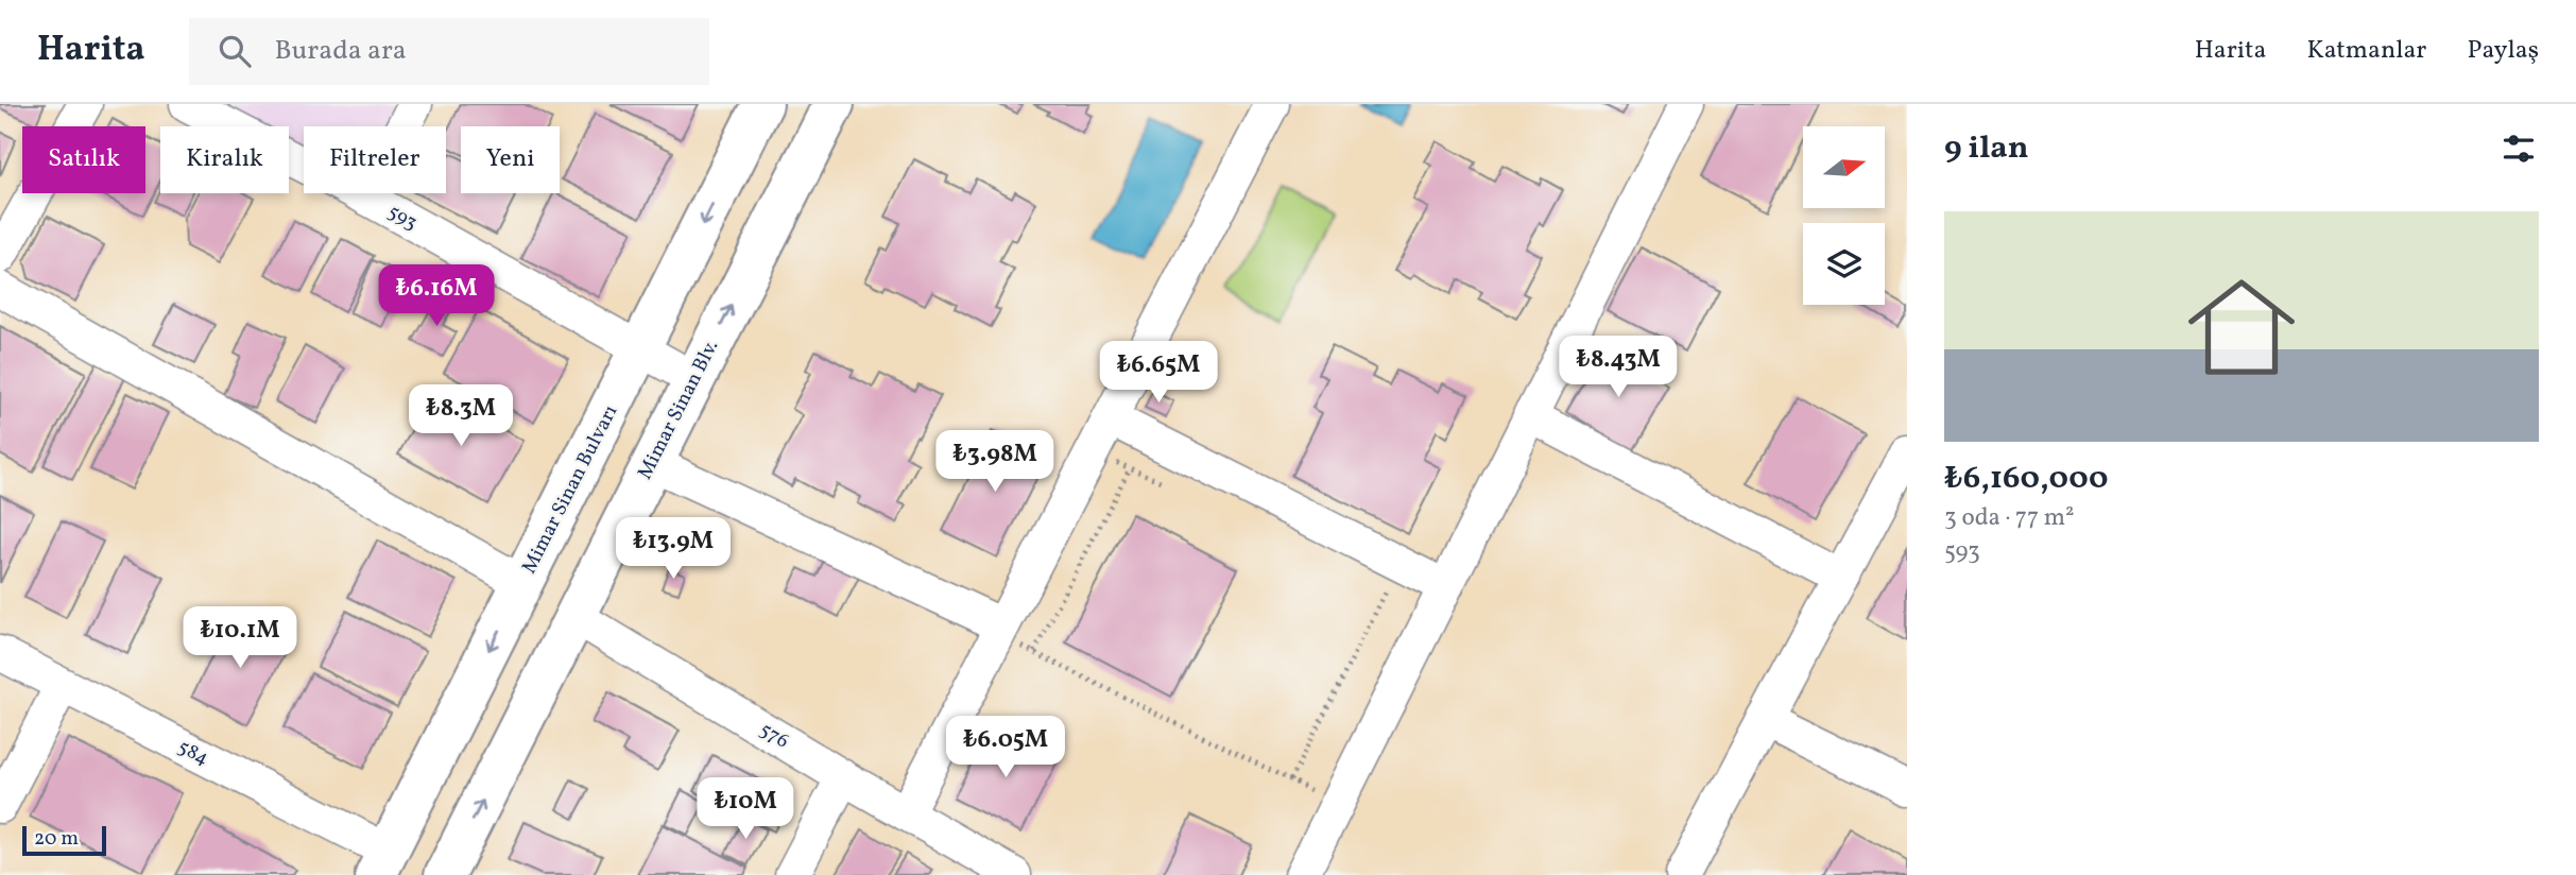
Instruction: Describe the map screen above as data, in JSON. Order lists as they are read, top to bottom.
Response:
{
  "streets": {
    "street": [
      "593",
      "Mimar Sinan Blv.",
      "Mimar Sinan Bulvarı",
      "576",
      "584"
    ]
  },
  "crossings": [
    ["593", "Mimar Sinan Blv."],
    ["593", "Mimar Sinan Bulvarı"],
    ["Mimar Sinan Blv.", "576"],
    ["Mimar Sinan Bulvarı", "584"]
  ],
  "one_way": ["Mimar Sinan Blv.", "Mimar Sinan Bulvarı"],
  "scale_bar": "20 m",
  "north": "right",
  "page": {
    "header": "Harita",
    "search": "Burada ara",
    "nav": ["Harita", "Katmanlar", "Paylaş"],
    "heading": "9 ilan",
    "chip": [
      "Satılık",
      "Kiralık",
      "Filtreler",
      "Yeni"
    ],
    "list": [
      {
        "name": "₺6,160,000",
        "note": "3 oda · 77 m² · 593"
      }
    ],
    "price": [
      "₺6.16M",
      "₺8.43M",
      "₺6.65M",
      "₺8.3M",
      "₺3.98M",
      "₺13.9M",
      "₺10.1M",
      "₺6.05M",
      "₺10M"
    ],
    "scale": "20 m"
  }
}
